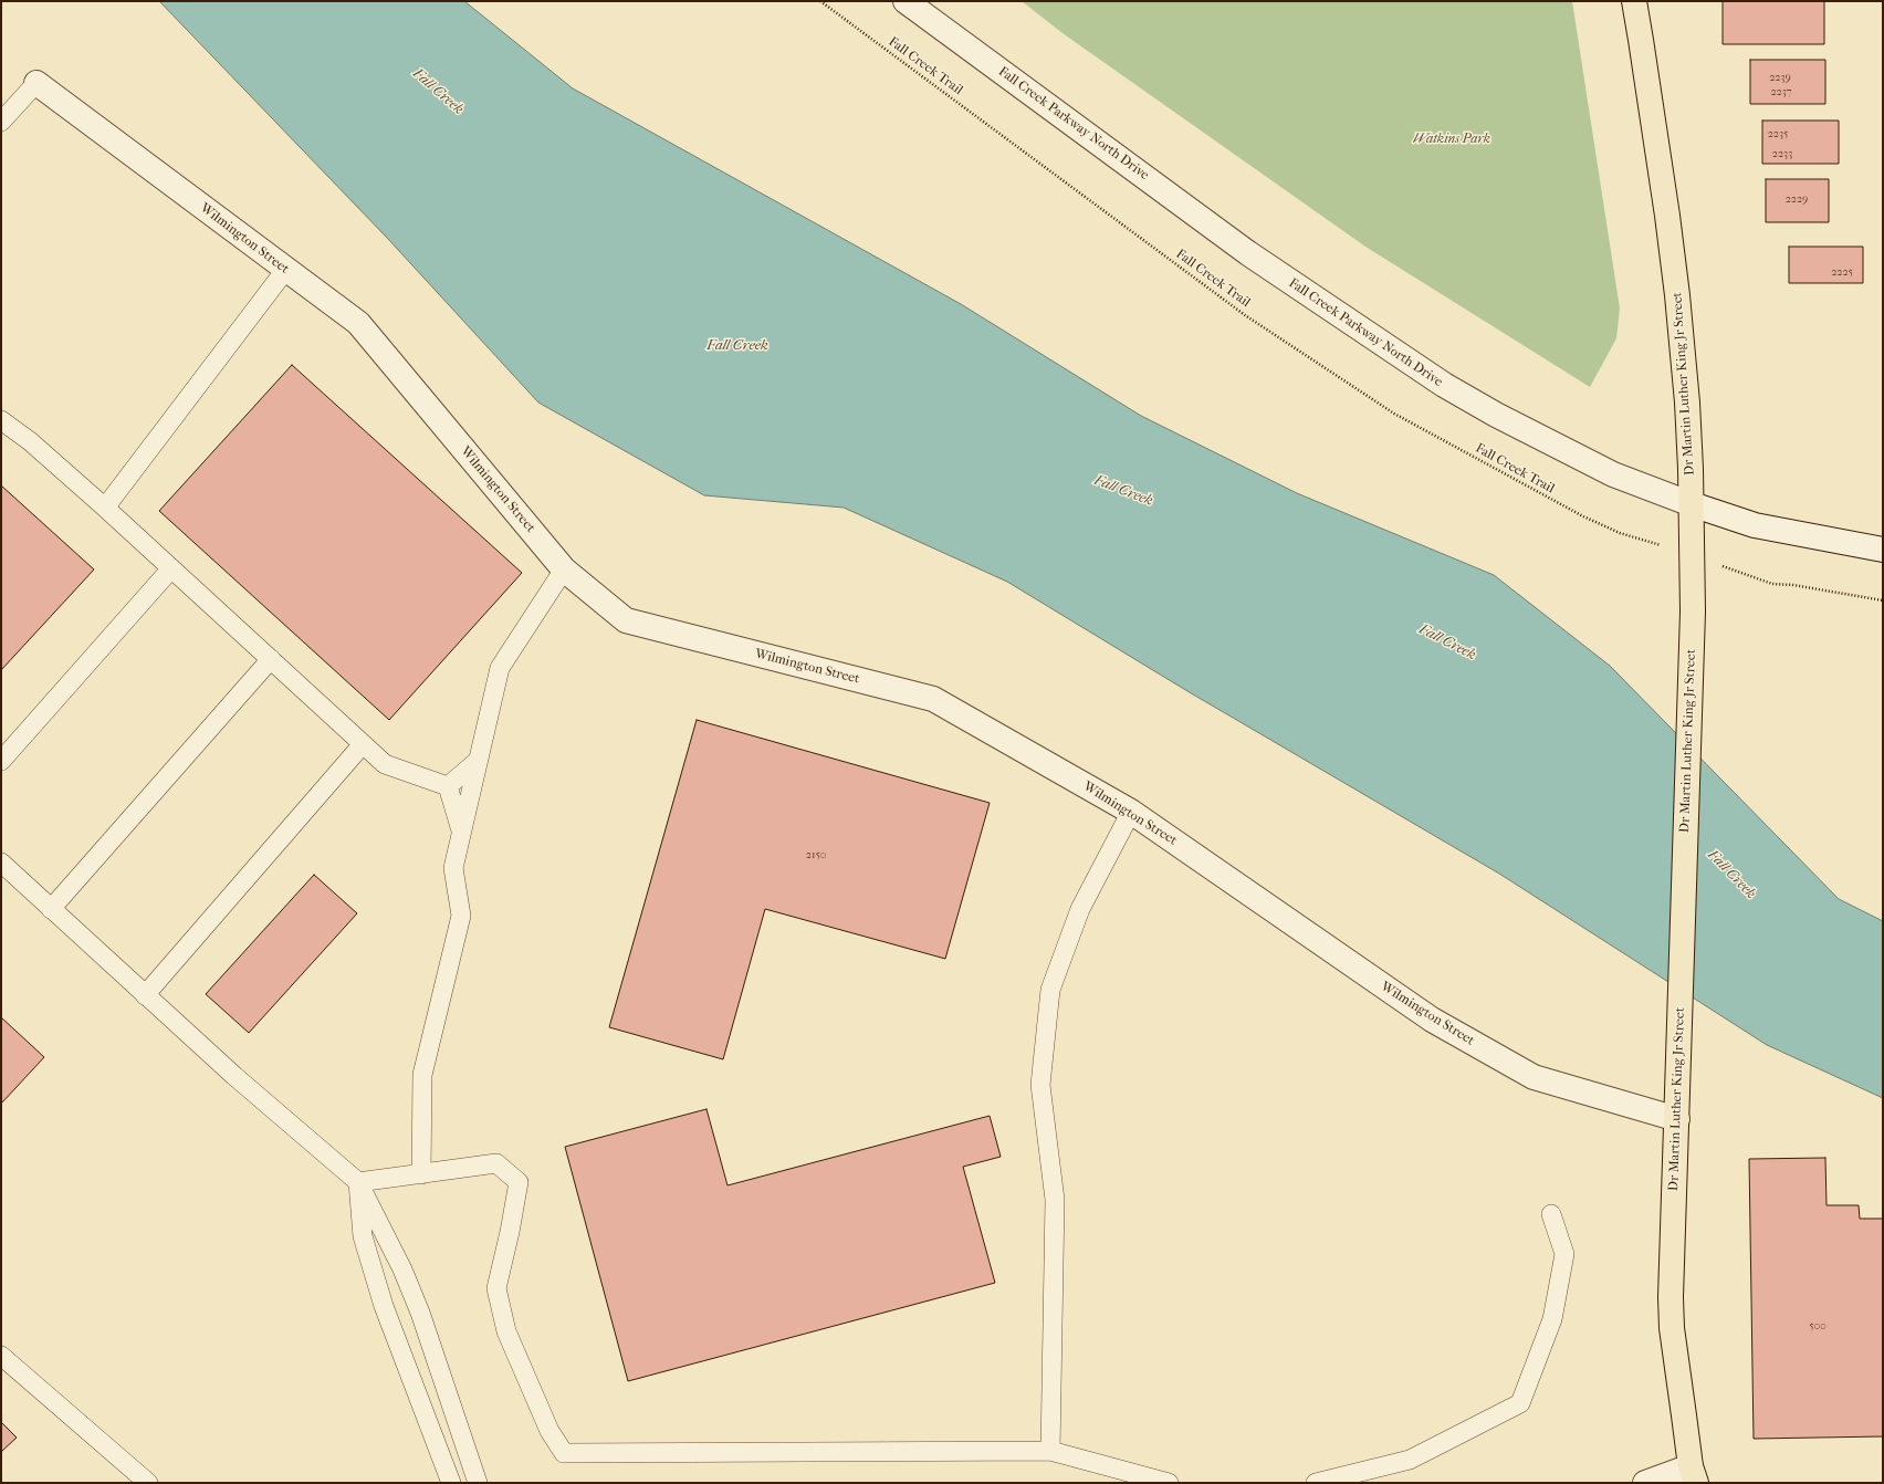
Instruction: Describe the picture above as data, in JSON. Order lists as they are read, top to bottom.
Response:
{
  "streets": {
    "main road": ["Dr Martin Luther King Jr Street"],
    "street": ["Fall Creek Parkway North Drive", "Wilmington Street"],
    "path": ["Fall Creek Trail"]
  },
  "crossings": [
    ["Fall Creek Parkway North Drive", "Dr Martin Luther King Jr Street"],
    ["Wilmington Street", "Dr Martin Luther King Jr Street"]
  ],
  "water": ["Fall Creek"],
  "parks": ["Watkins Park"],
  "house_numbers": [
    "2239",
    "2237",
    "2235",
    "2233",
    "2229",
    "2225",
    "2150",
    "500"
  ]
}
